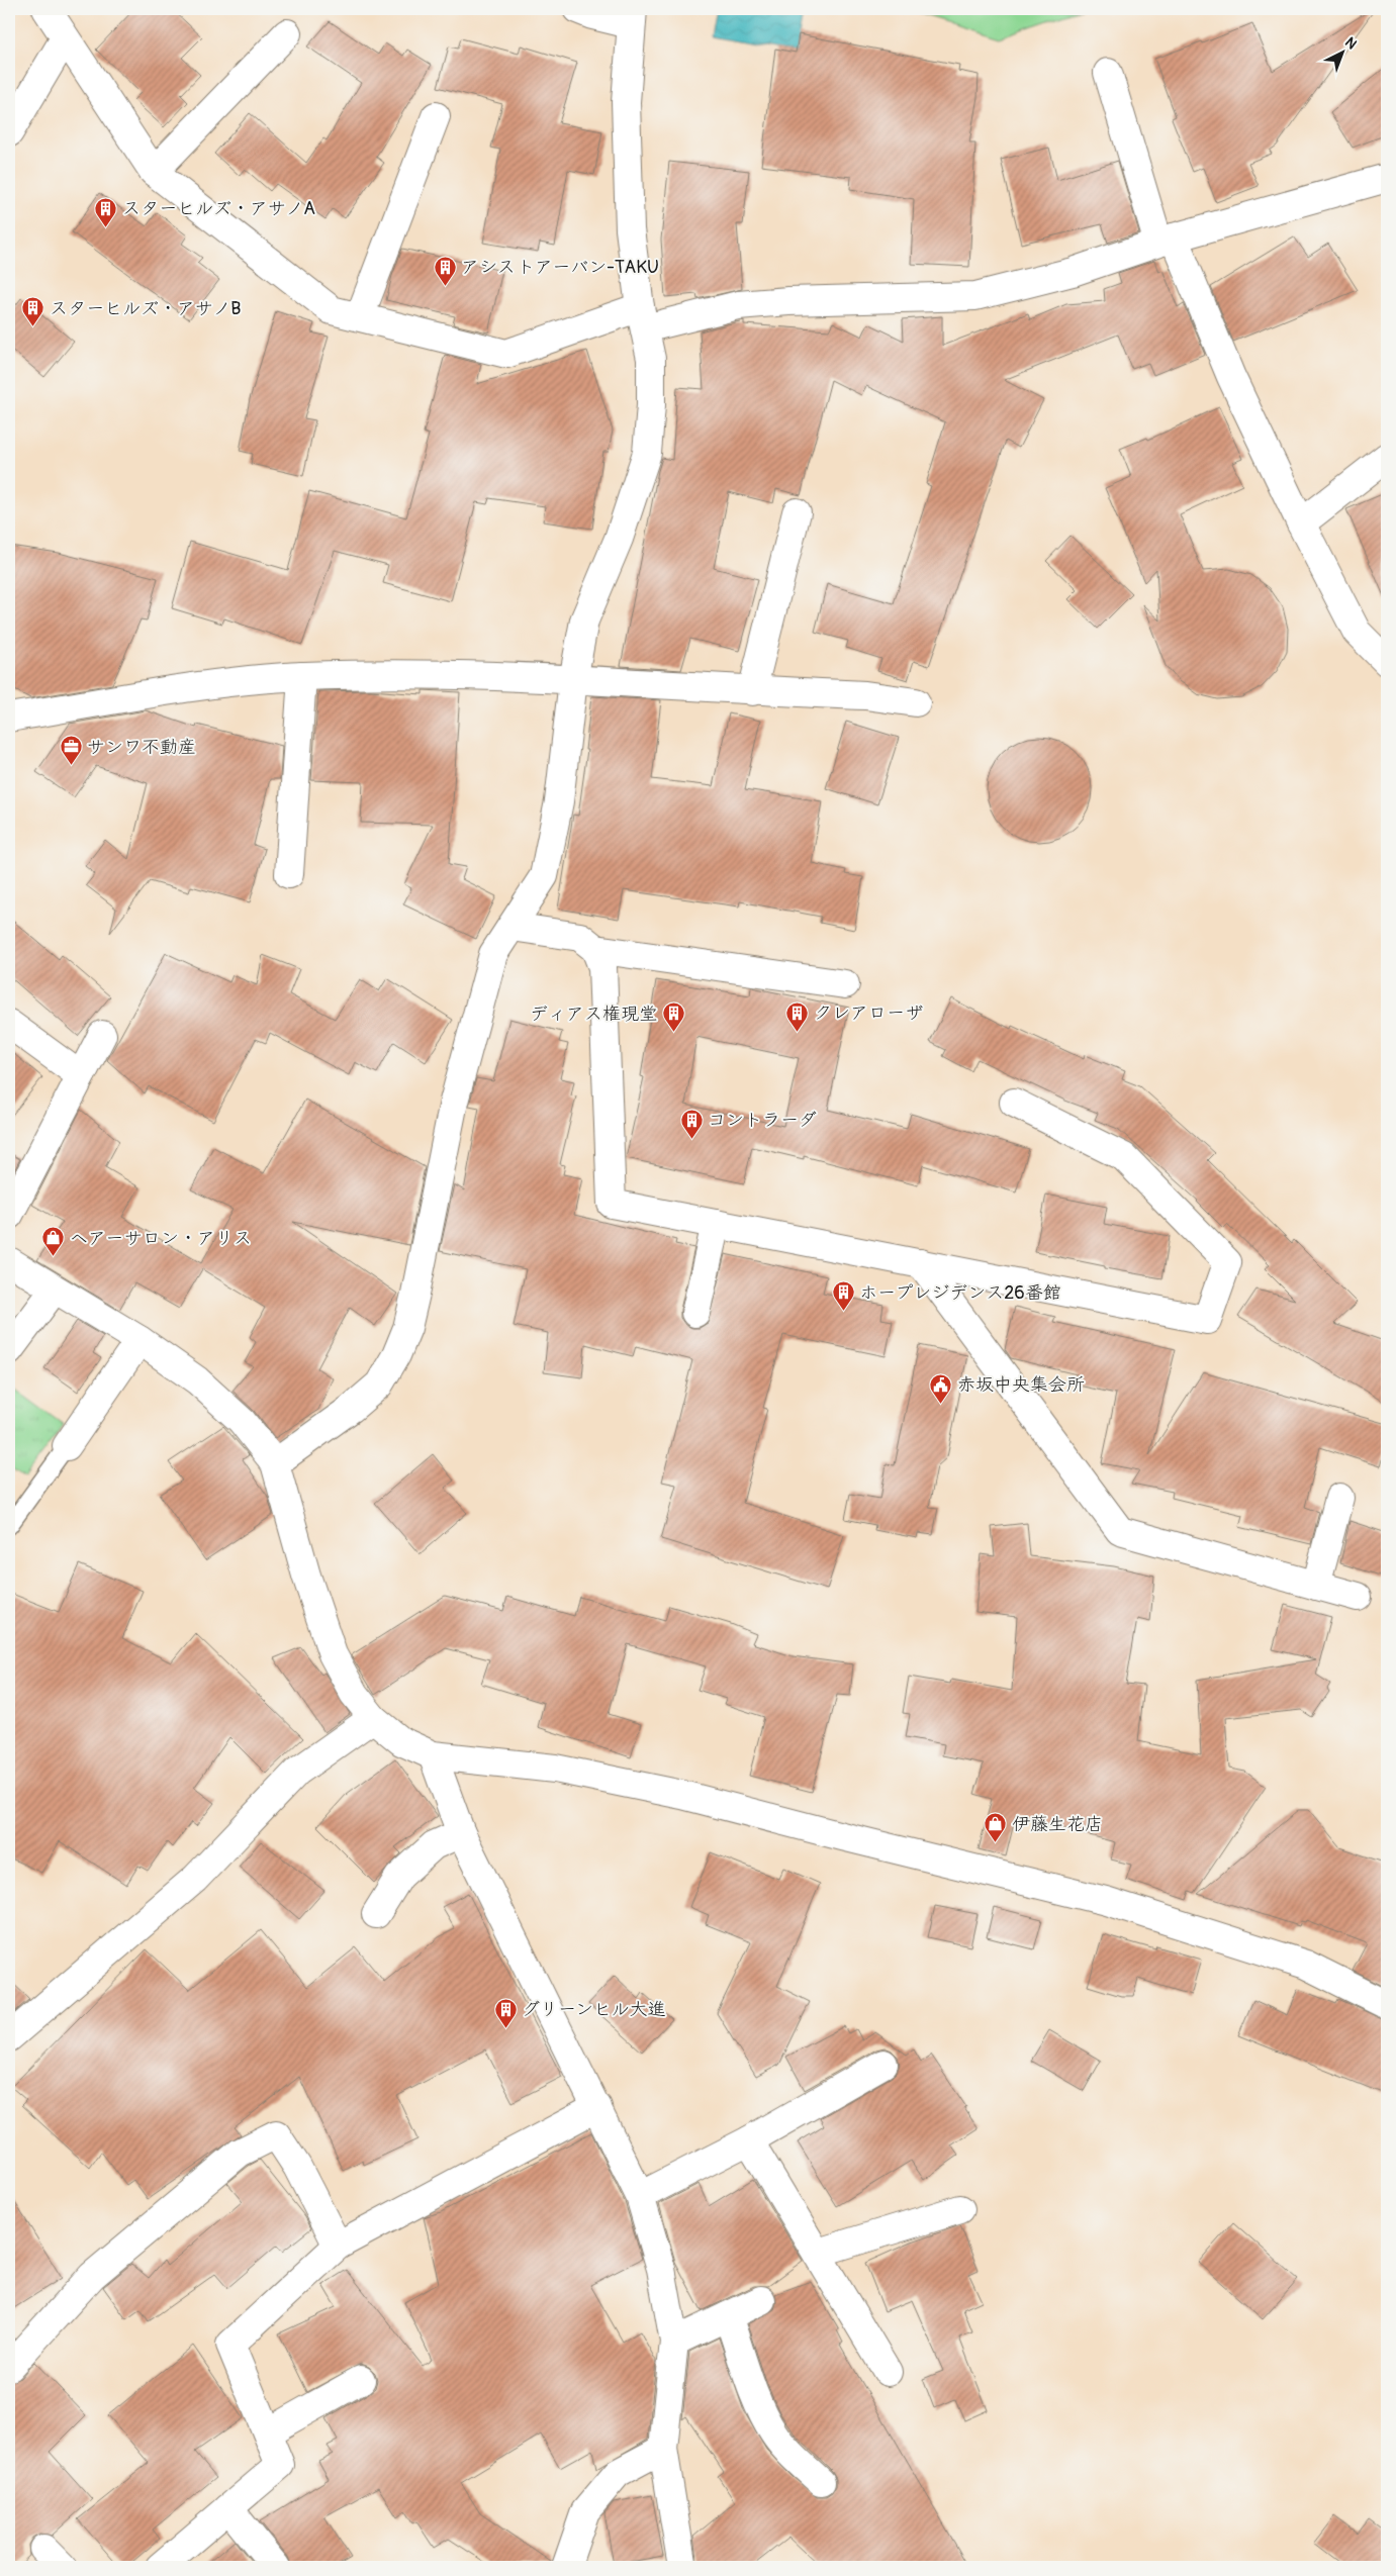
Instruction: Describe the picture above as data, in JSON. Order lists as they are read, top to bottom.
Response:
{
  "places": {
    "building": [
      "スターヒルズ・アサノA",
      "アシストアーバン-TAKU",
      "スターヒルズ・アサノB",
      "クレアローザ",
      "ディアス権現堂",
      "コントラーダ",
      "ホープレジデンス26番館",
      "グリーンヒル大進"
    ],
    "office": ["サンワ不動産"],
    "shop": ["ヘアーサロン・アリス", "伊藤生花店"],
    "public building": ["赤坂中央集会所"]
  },
  "north": "top right"
}
